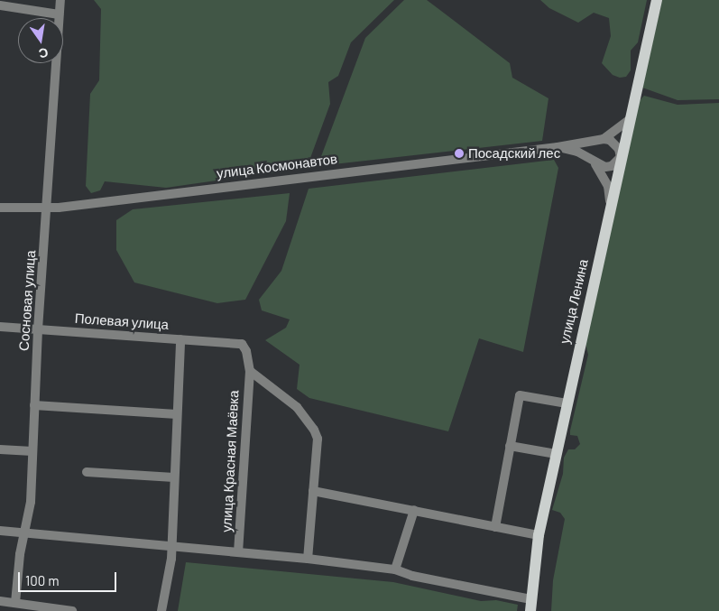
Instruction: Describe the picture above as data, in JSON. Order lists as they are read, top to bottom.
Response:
{
  "streets": {
    "main road": ["улица Ленина"],
    "street": [
      "улица Космонавтов",
      "Сосновая улица",
      "Полевая улица",
      "улица Красная Маёвка"
    ]
  },
  "crossings": [
    ["улица Космонавтов", "Сосновая улица"],
    ["Сосновая улица", "Полевая улица"],
    ["Сосновая улица", "улица Красная Маёвка"],
    ["улица Ленина", "улица Красная Маёвка"],
    ["Полевая улица", "улица Красная Маёвка"]
  ],
  "places": ["Посадский лес"],
  "scale_bar": "100 m",
  "north": "bottom"
}
